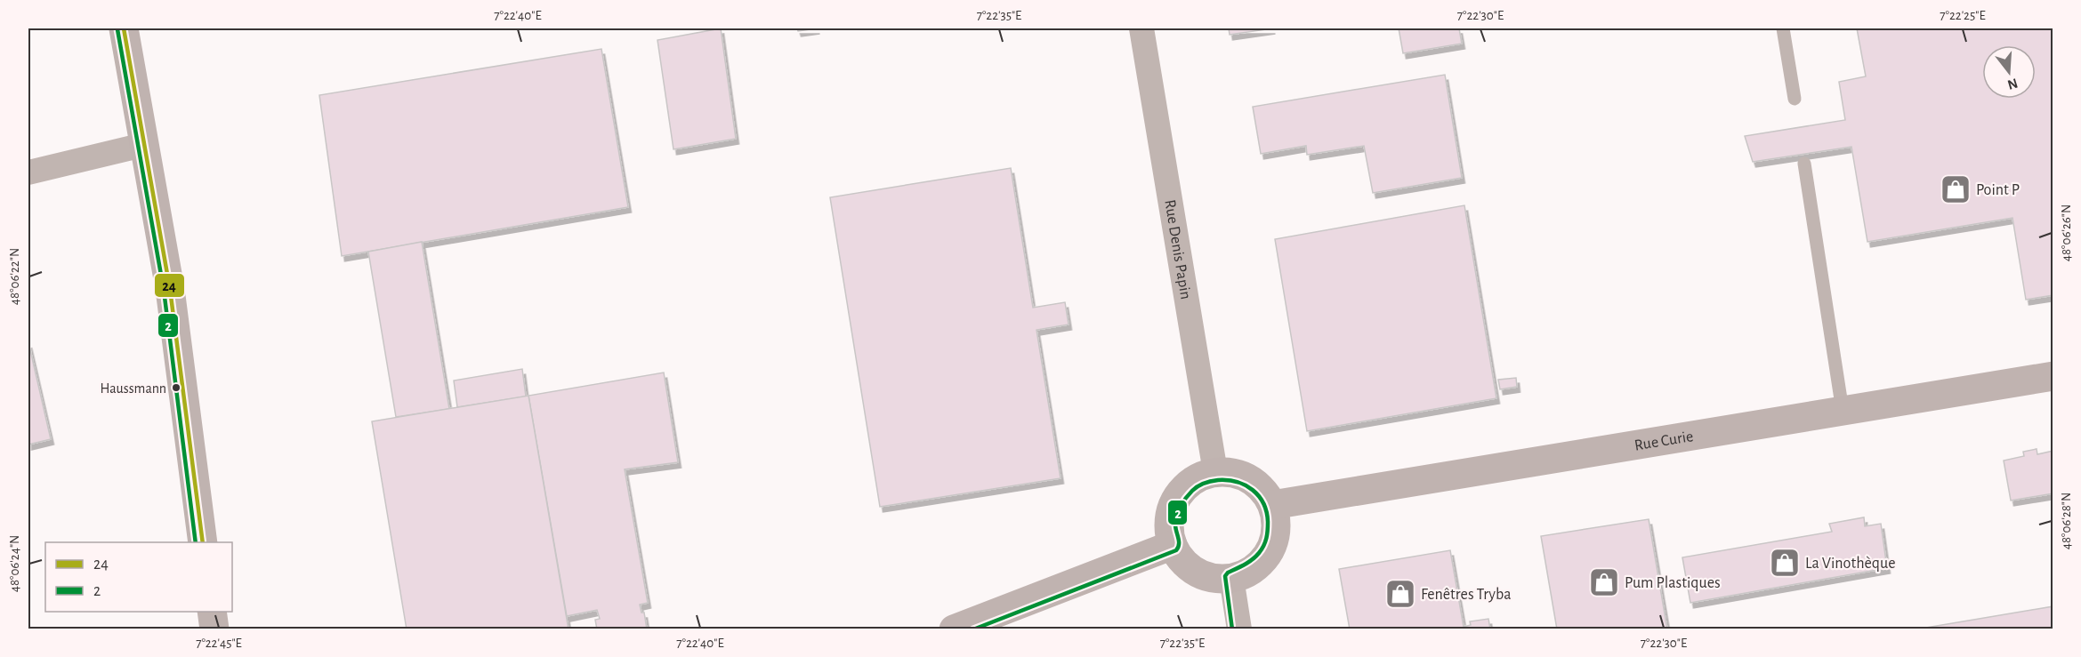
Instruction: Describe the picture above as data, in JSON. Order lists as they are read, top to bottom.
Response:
{
  "streets": {
    "main road": ["Rue Curie"],
    "street": ["Rue Denis Papin"]
  },
  "crossings": [
    ["Rue Denis Papin", "Rue Curie"]
  ],
  "places": {
    "shop": [
      "Point P",
      "La Vinothèque",
      "Pum Plastiques",
      "Fenêtres Tryba"
    ],
    "other": ["Haussmann"]
  },
  "lines": ["transit line 24", "transit line 2"],
  "legend": ["24", "2"],
  "north": "bottom",
  "coordinates": [
    "7°22'40\"E",
    "7°22'35\"E",
    "7°22'30\"E",
    "7°22'25\"E",
    "48°06'26\"N",
    "48°06'22\"N",
    "48°06'28\"N",
    "48°06'24\"N",
    "7°22'45\"E"
  ]
}
